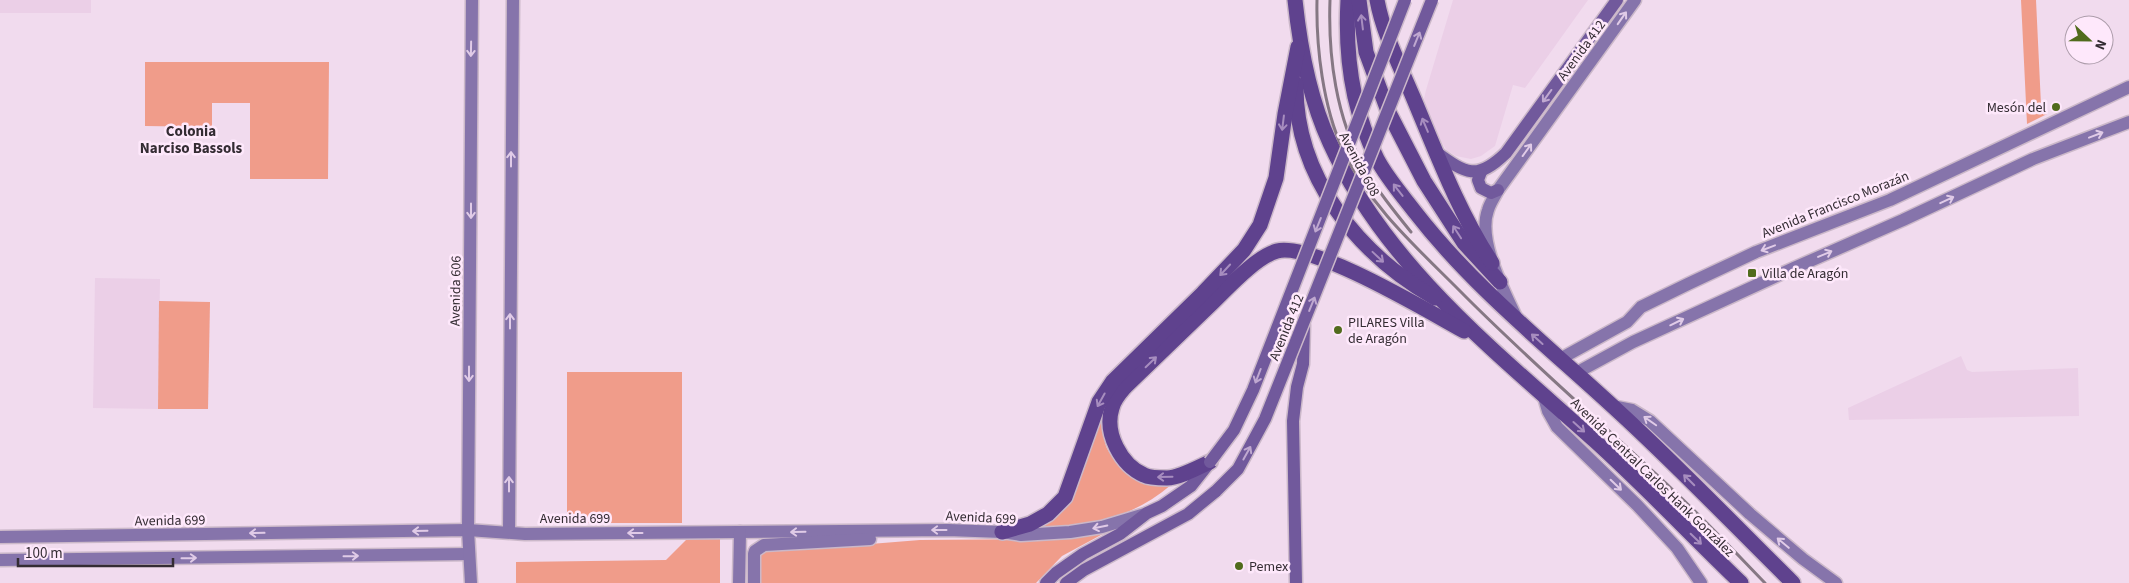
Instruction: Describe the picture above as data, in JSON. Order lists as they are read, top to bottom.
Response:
{
  "streets": {
    "highway": ["Avenida 608", "Avenida Central Carlos Hank González"],
    "main road": ["Avenida 412"],
    "street": ["Avenida Francisco Morazán", "Avenida 606", "Avenida 699"]
  },
  "crossings": [
    ["Avenida 412", "Avenida Central Carlos Hank González"],
    ["Avenida 412", "Avenida 699"],
    ["Avenida 608", "Avenida Central Carlos Hank González"],
    ["Avenida Francisco Morazán", "Avenida Central Carlos Hank González"],
    ["Avenida 606", "Avenida 699"]
  ],
  "districts": ["Colonia Narciso Bassols"],
  "places": {
    "other": ["Mesón del", "PILARES Villa de Aragón", "Pemex"],
    "transit": ["Villa de Aragón"]
  },
  "scale_bar": "100 m",
  "north": "right"
}
